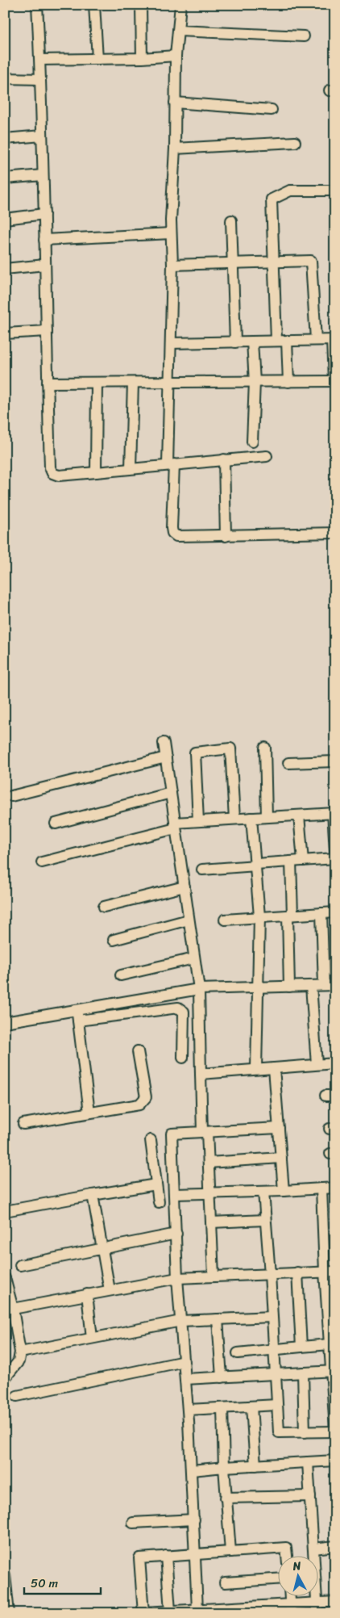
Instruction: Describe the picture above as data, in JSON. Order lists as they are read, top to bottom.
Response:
{
  "scale_bar": "50 m",
  "north": "top"
}
